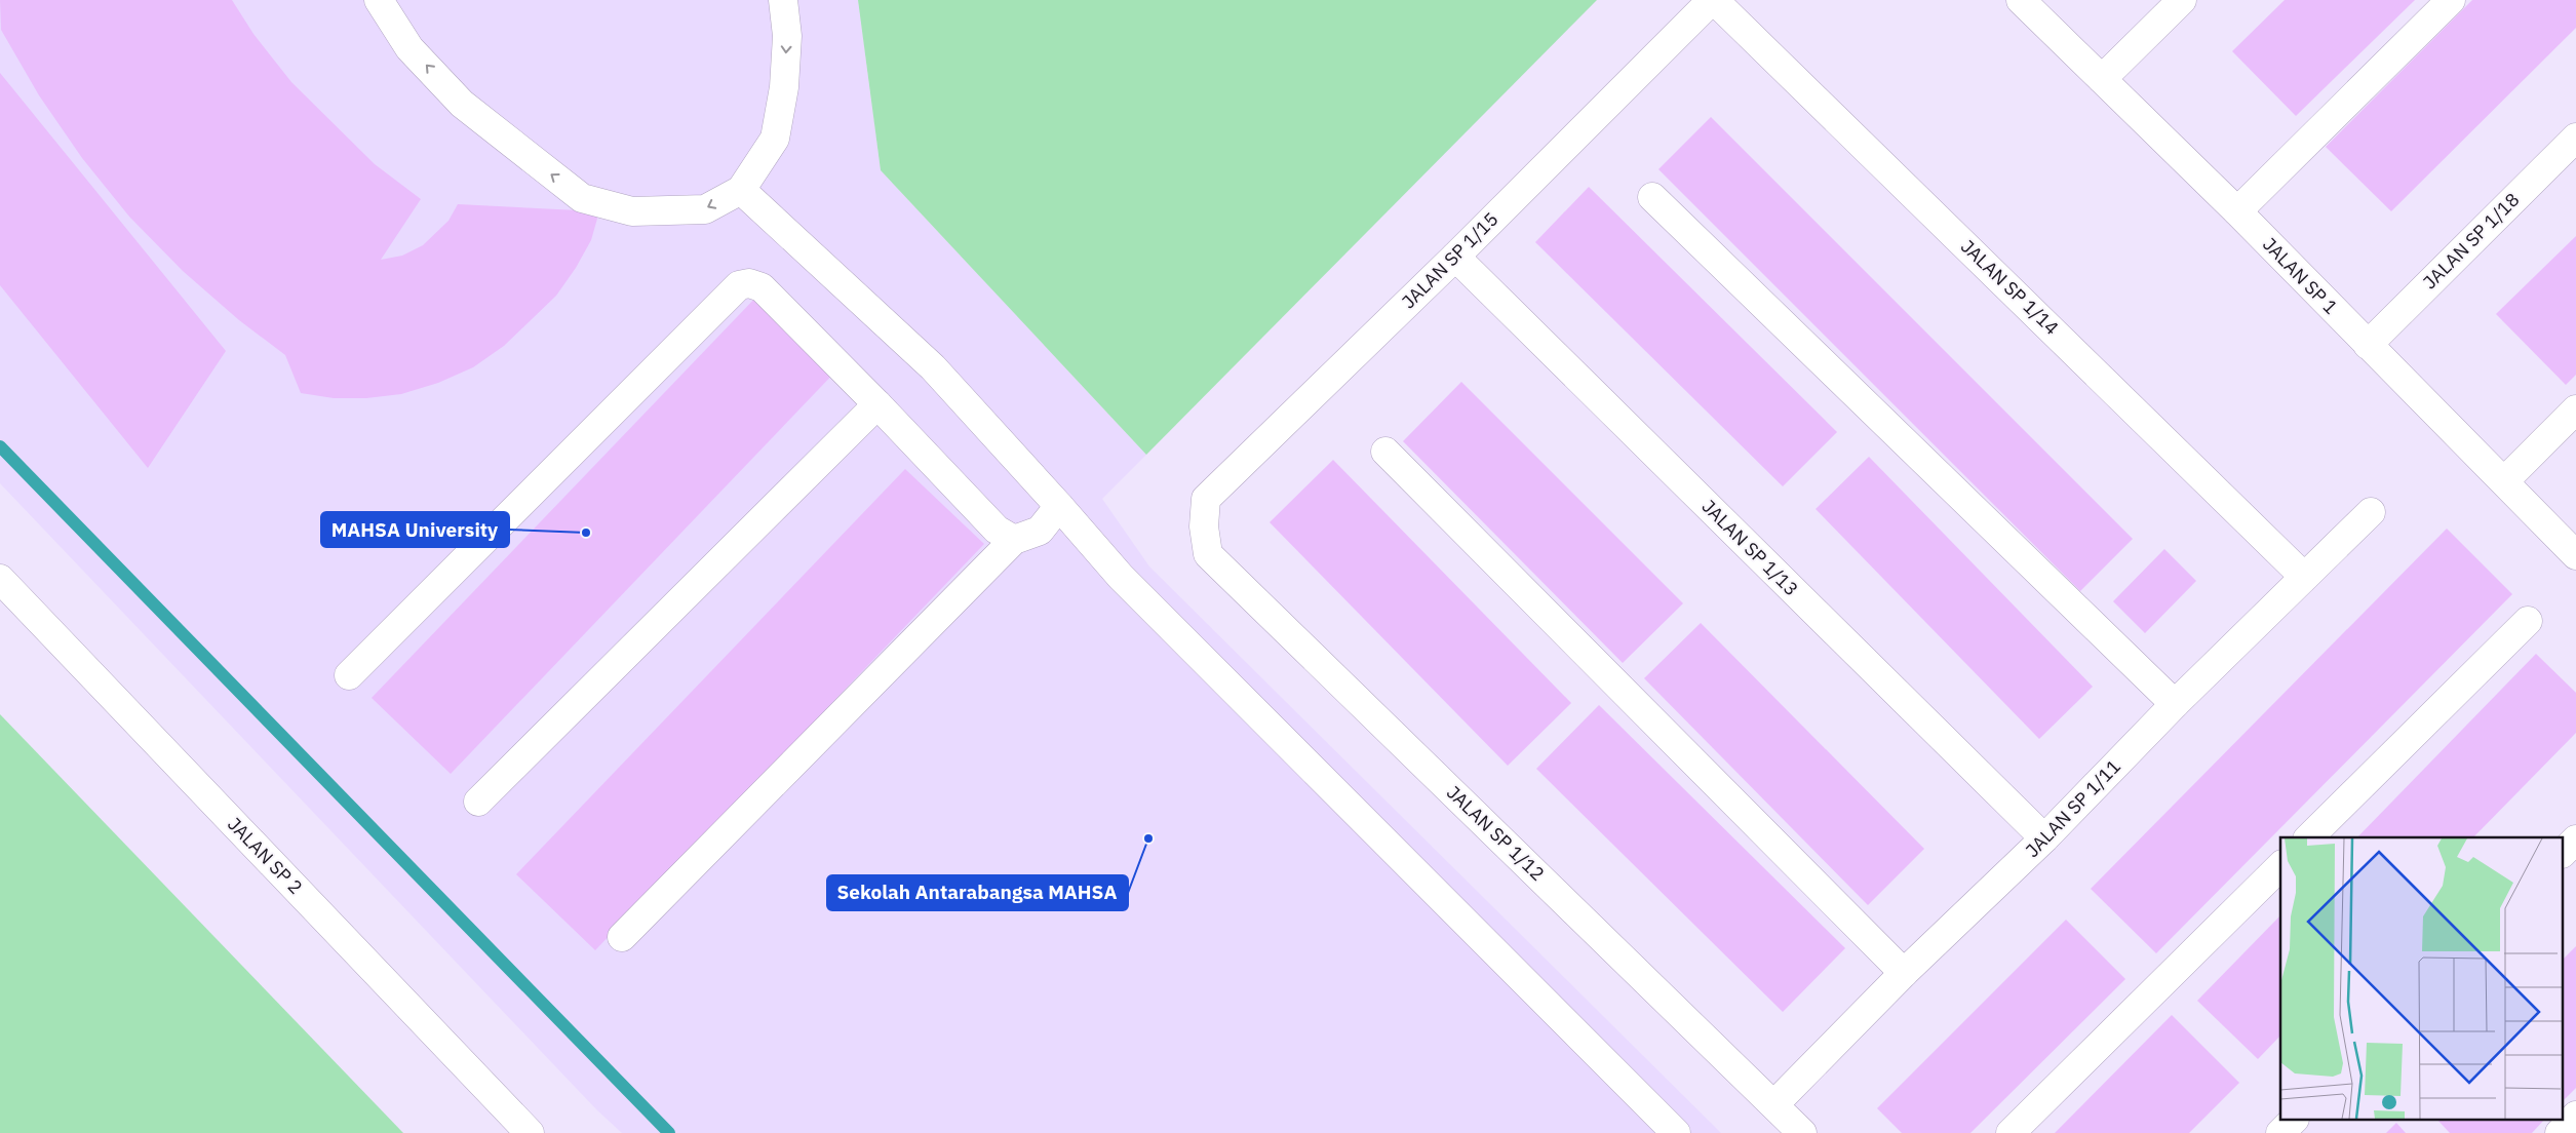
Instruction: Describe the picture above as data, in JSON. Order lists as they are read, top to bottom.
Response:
{
  "streets": {
    "street": [
      "JALAN SP 1/18",
      "JALAN SP 1/15",
      "JALAN SP 1",
      "JALAN SP 1/14",
      "JALAN SP 1/13",
      "JALAN SP 1/11",
      "JALAN SP 1/12",
      "JALAN SP 2"
    ]
  },
  "crossings": [
    ["JALAN SP 1/18", "JALAN SP 1"],
    ["JALAN SP 1/15", "JALAN SP 1/14"],
    ["JALAN SP 1/15", "JALAN SP 1/13"],
    ["JALAN SP 1/15", "JALAN SP 1/12"],
    ["JALAN SP 1/14", "JALAN SP 1/11"],
    ["JALAN SP 1/13", "JALAN SP 1/11"],
    ["JALAN SP 1/11", "JALAN SP 1/12"]
  ],
  "places": ["MAHSA University", "Sekolah Antarabangsa MAHSA"]
}
